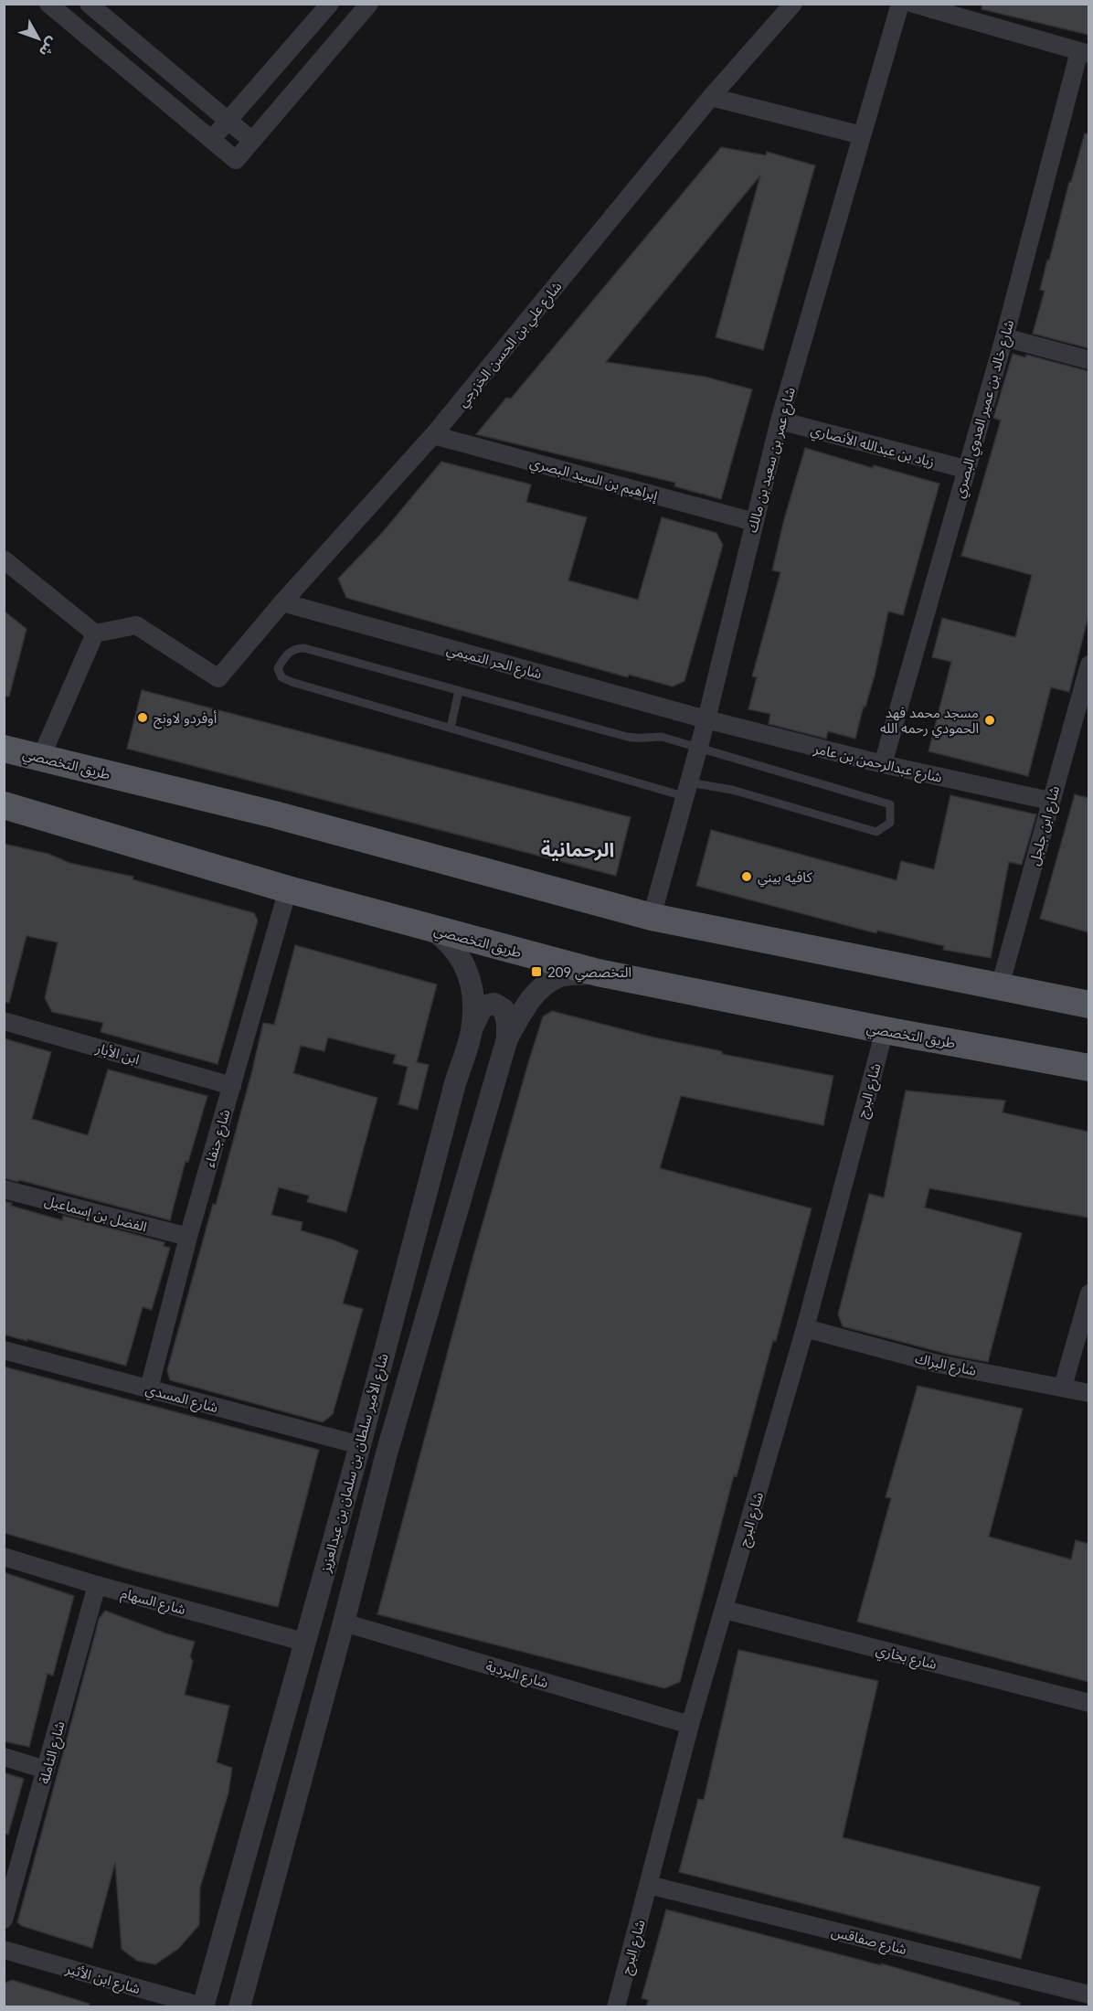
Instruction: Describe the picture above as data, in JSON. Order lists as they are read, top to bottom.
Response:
{
  "streets": {
    "main road": ["طريق التخصصي"],
    "street": [
      "شارع علي بن الحسن الخزرجي",
      "شارع خالد بن عمير العدوي البصري",
      "زياد بن عبدالله الأنصاري",
      "شارع عمر بن سعيد بن مالك",
      "إبراهيم بن السيد البصري",
      "شارع الحر التميمي",
      "شارع عبدالرحمن بن عامر",
      "شارع ابن جلجل",
      "ابن الأبار",
      "شارع البرج",
      "شارع جنفاء",
      "الفضل بن إسماعيل",
      "شارع البراك",
      "شارع المسدي",
      "شارع الأمير سلطان بن سلمان بن عبدالعزيز",
      "شارع السهام",
      "شارع بخاري",
      "شارع البردية",
      "شارع الثاملة",
      "شارع صفاقس",
      "شارع ابن الأثير"
    ]
  },
  "crossings": [
    ["شارع علي بن الحسن الخزرجي", "إبراهيم بن السيد البصري"],
    ["شارع علي بن الحسن الخزرجي", "شارع الحر التميمي"],
    ["شارع خالد بن عمير العدوي البصري", "زياد بن عبدالله الأنصاري"],
    ["شارع خالد بن عمير العدوي البصري", "شارع عبدالرحمن بن عامر"],
    ["زياد بن عبدالله الأنصاري", "شارع عمر بن سعيد بن مالك"],
    ["شارع عمر بن سعيد بن مالك", "إبراهيم بن السيد البصري"],
    ["شارع عمر بن سعيد بن مالك", "شارع الحر التميمي"],
    ["شارع عمر بن سعيد بن مالك", "شارع عبدالرحمن بن عامر"],
    ["شارع عمر بن سعيد بن مالك", "طريق التخصصي"],
    ["شارع الحر التميمي", "شارع عبدالرحمن بن عامر"],
    ["شارع عبدالرحمن بن عامر", "شارع ابن جلجل"],
    ["طريق التخصصي", "شارع ابن جلجل"],
    ["طريق التخصصي", "شارع البرج"],
    ["طريق التخصصي", "شارع جنفاء"],
    ["طريق التخصصي", "شارع الأمير سلطان بن سلمان بن عبدالعزيز"],
    ["ابن الأبار", "شارع جنفاء"],
    ["شارع البرج", "شارع البراك"],
    ["شارع البرج", "شارع بخاري"],
    ["شارع البرج", "شارع البردية"],
    ["شارع البرج", "شارع صفاقس"],
    ["شارع جنفاء", "الفضل بن إسماعيل"],
    ["شارع جنفاء", "شارع المسدي"],
    ["شارع المسدي", "شارع الأمير سلطان بن سلمان بن عبدالعزيز"],
    ["شارع الأمير سلطان بن سلمان بن عبدالعزيز", "شارع السهام"],
    ["شارع الأمير سلطان بن سلمان بن عبدالعزيز", "شارع ابن الأثير"],
    ["شارع السهام", "شارع الثاملة"]
  ],
  "districts": ["الرحمانية"],
  "places": {
    "other": ["أوفردو لاونج", "مسجد محمد فهد الحمودي رحمه الله", "كافيه بيني"],
    "transit": ["التخصصي 209"]
  },
  "north": "bottom right"
}
